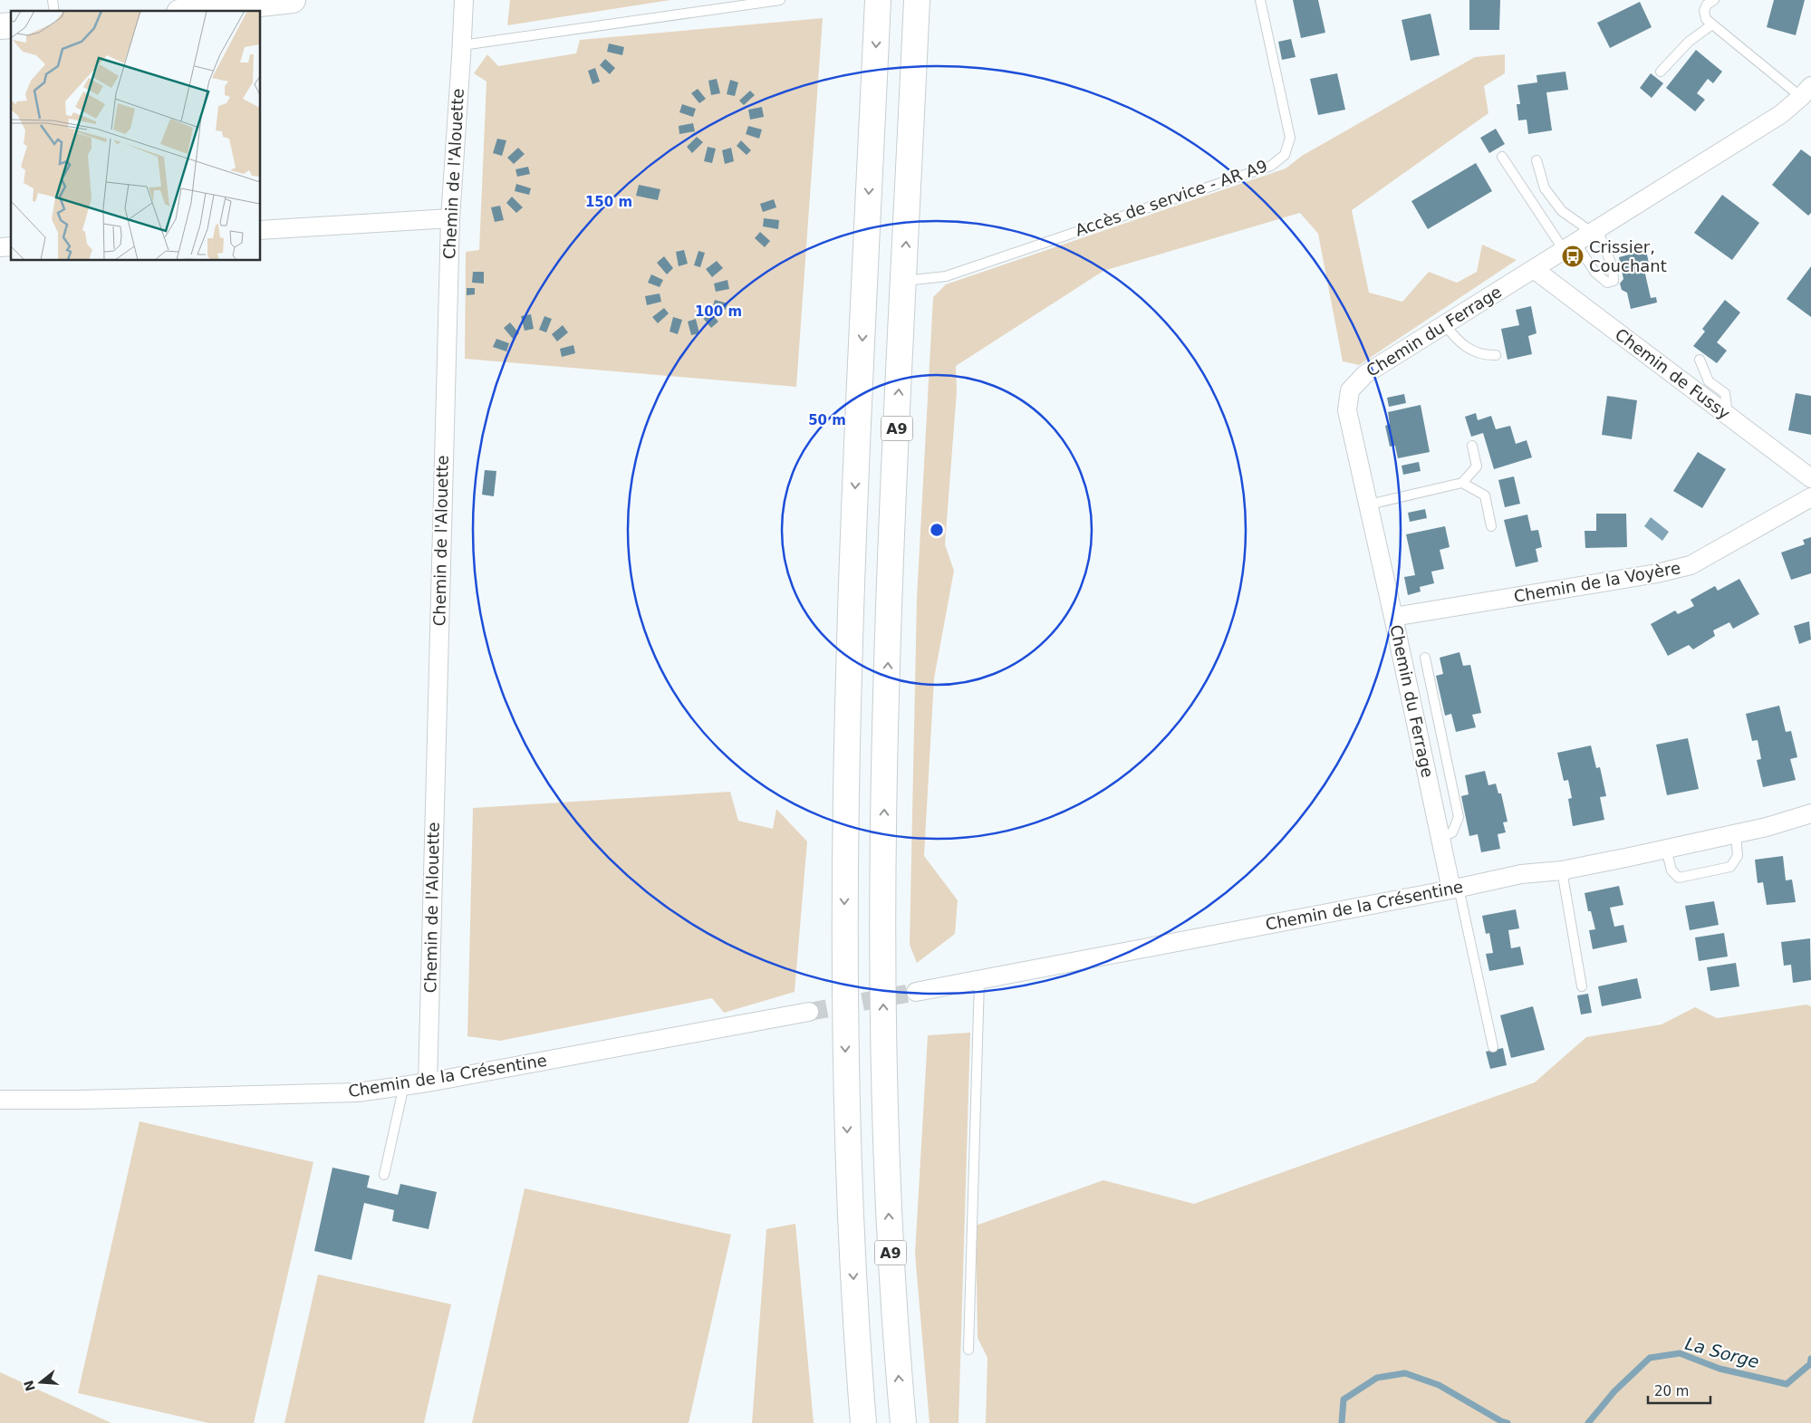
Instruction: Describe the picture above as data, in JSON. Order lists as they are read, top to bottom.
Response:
{
  "streets": {
    "main road": ["A9"],
    "street": [
      "Chemin de l'Alouette",
      "Chemin du Ferrage",
      "Chemin de Fussy",
      "Chemin de la Voyère",
      "Chemin de la Crésentine"
    ],
    "lane": ["Accès de service - AR A9"]
  },
  "crossings": [
    ["Chemin de l'Alouette", "Chemin de la Crésentine"],
    ["Accès de service - AR A9", "A9"],
    ["Chemin du Ferrage", "Chemin de Fussy"],
    ["Chemin du Ferrage", "Chemin de la Voyère"],
    ["Chemin du Ferrage", "Chemin de la Crésentine"]
  ],
  "water": ["La Sorge"],
  "places": {
    "bus stop": ["Crissier, Couchant"]
  },
  "scale_bar": "20 m",
  "north": "left",
  "rings": ["150 m", "100 m", "50 m"]
}
